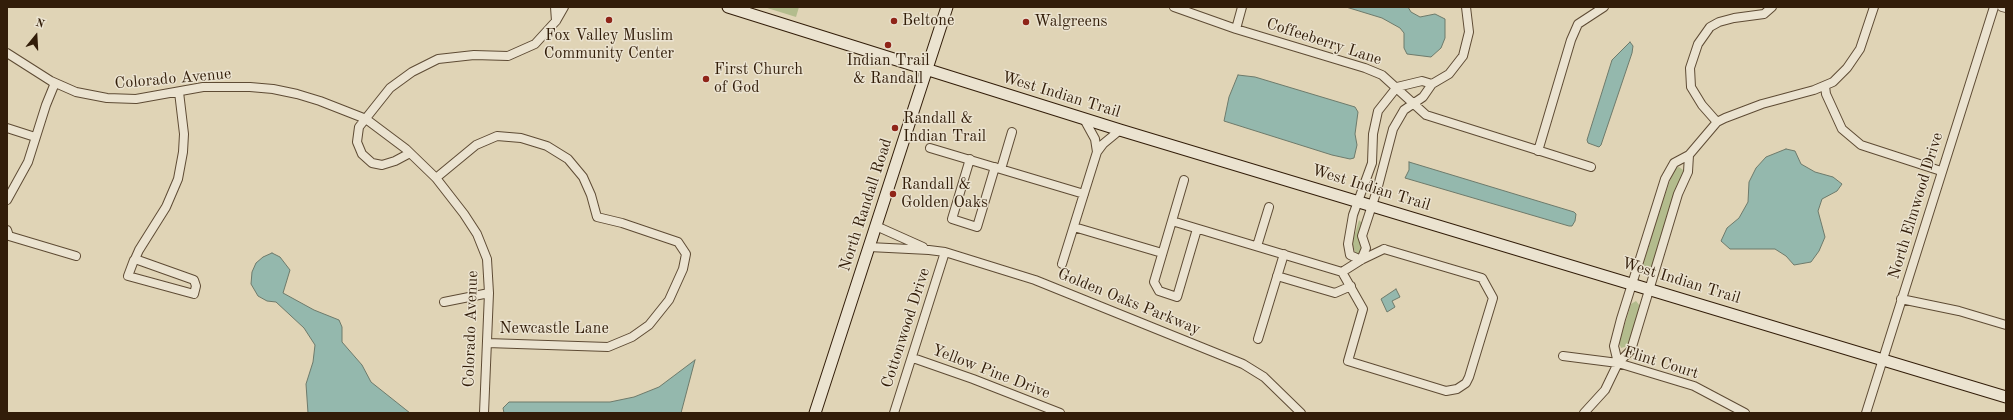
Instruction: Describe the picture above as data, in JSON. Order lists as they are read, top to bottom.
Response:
{
  "streets": {
    "main road": ["West Indian Trail", "North Randall Road"],
    "street": [
      "Coffeeberry Lane",
      "Colorado Avenue",
      "North Elmwood Drive",
      "Golden Oaks Parkway",
      "Cottonwood Drive",
      "Newcastle Lane",
      "Flint Court",
      "Yellow Pine Drive"
    ]
  },
  "crossings": [
    ["Colorado Avenue", "Newcastle Lane"],
    ["West Indian Trail", "North Randall Road"],
    ["West Indian Trail", "North Elmwood Drive"],
    ["North Randall Road", "Golden Oaks Parkway"],
    ["Golden Oaks Parkway", "Cottonwood Drive"],
    ["Cottonwood Drive", "Yellow Pine Drive"]
  ],
  "places": [
    "Fox Valley Muslim Community Center",
    "Beltone",
    "Walgreens",
    "Indian Trail & Randall",
    "First Church of God",
    "Randall & Indian Trail",
    "Randall & Golden Oaks"
  ],
  "north": "top"
}
